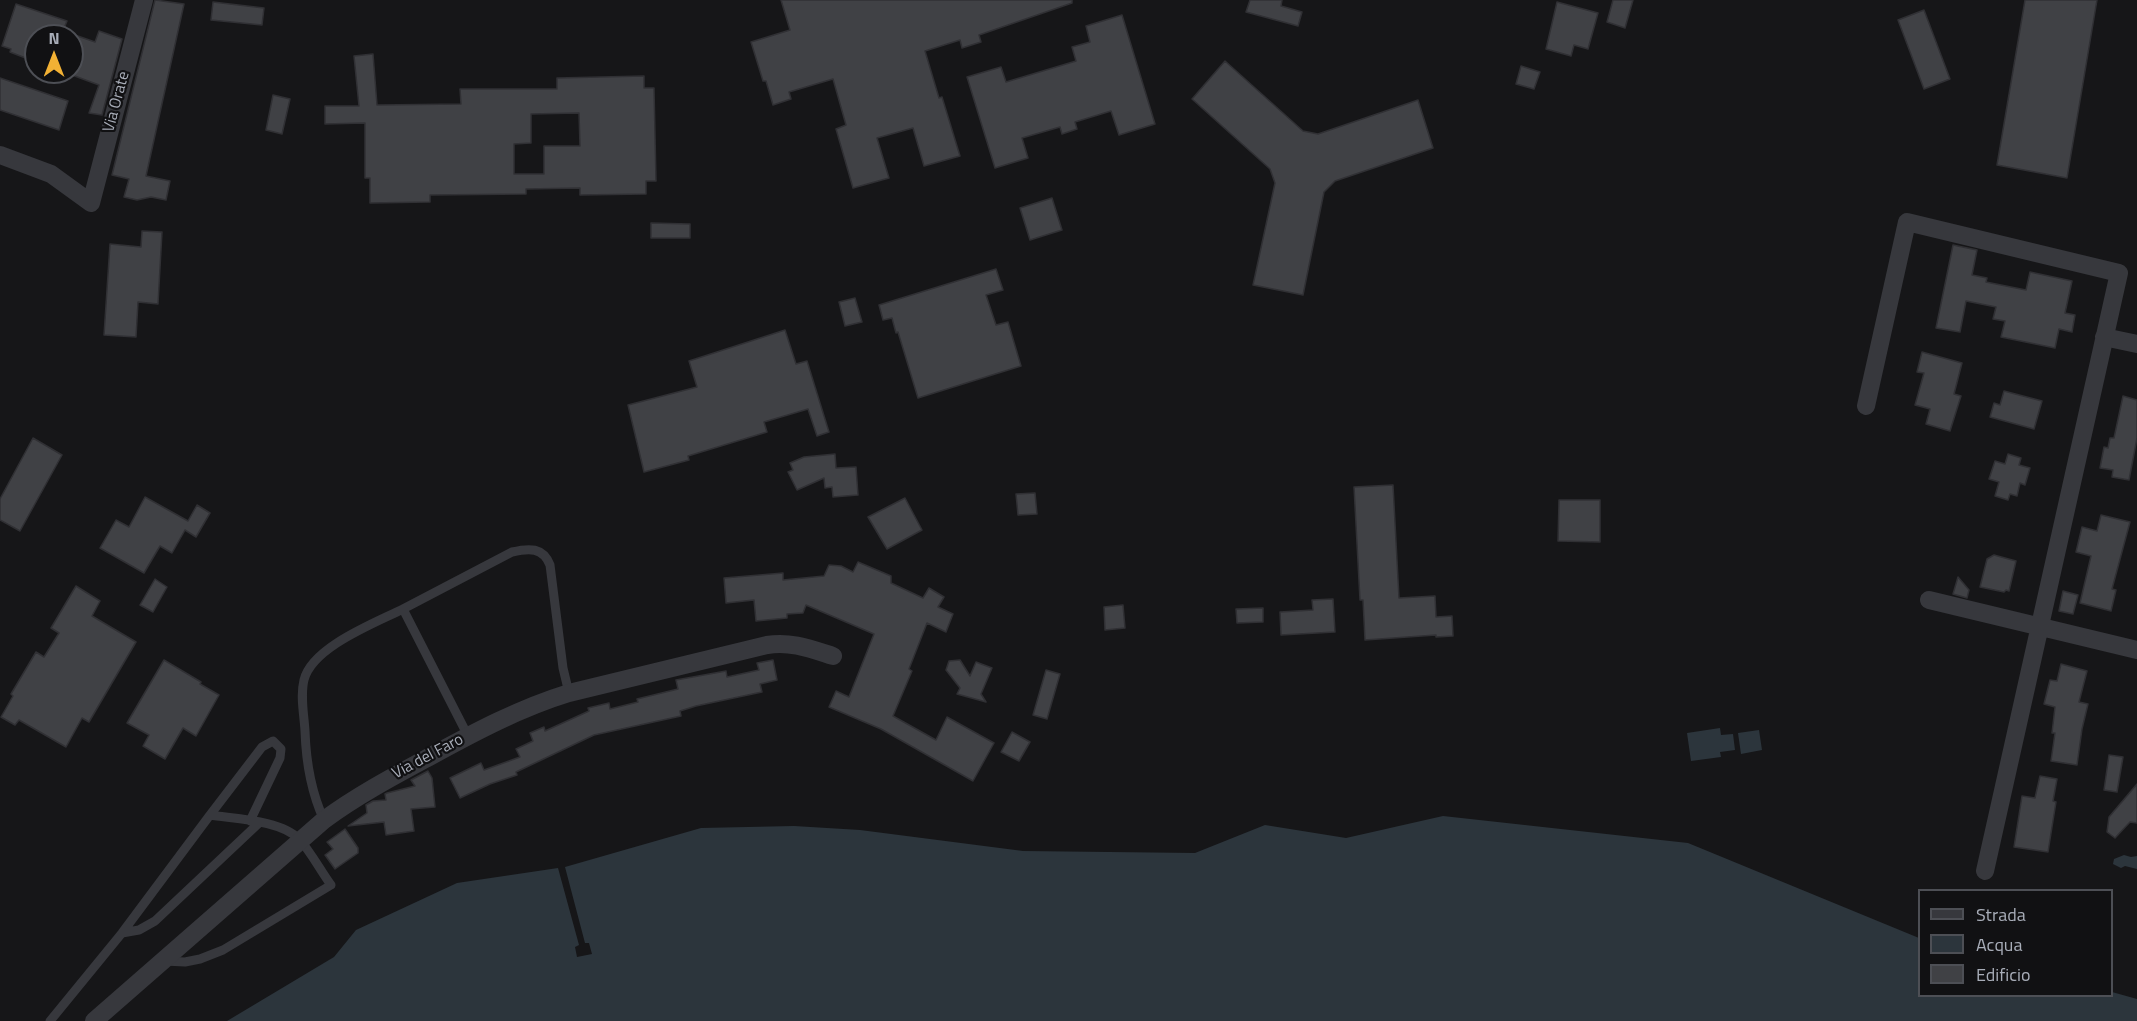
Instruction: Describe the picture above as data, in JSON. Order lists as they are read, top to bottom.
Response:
{
  "streets": {
    "street": ["Via Orate", "Via del Faro"]
  },
  "legend": ["Strada", "Acqua", "Edificio"],
  "north": "top"
}
